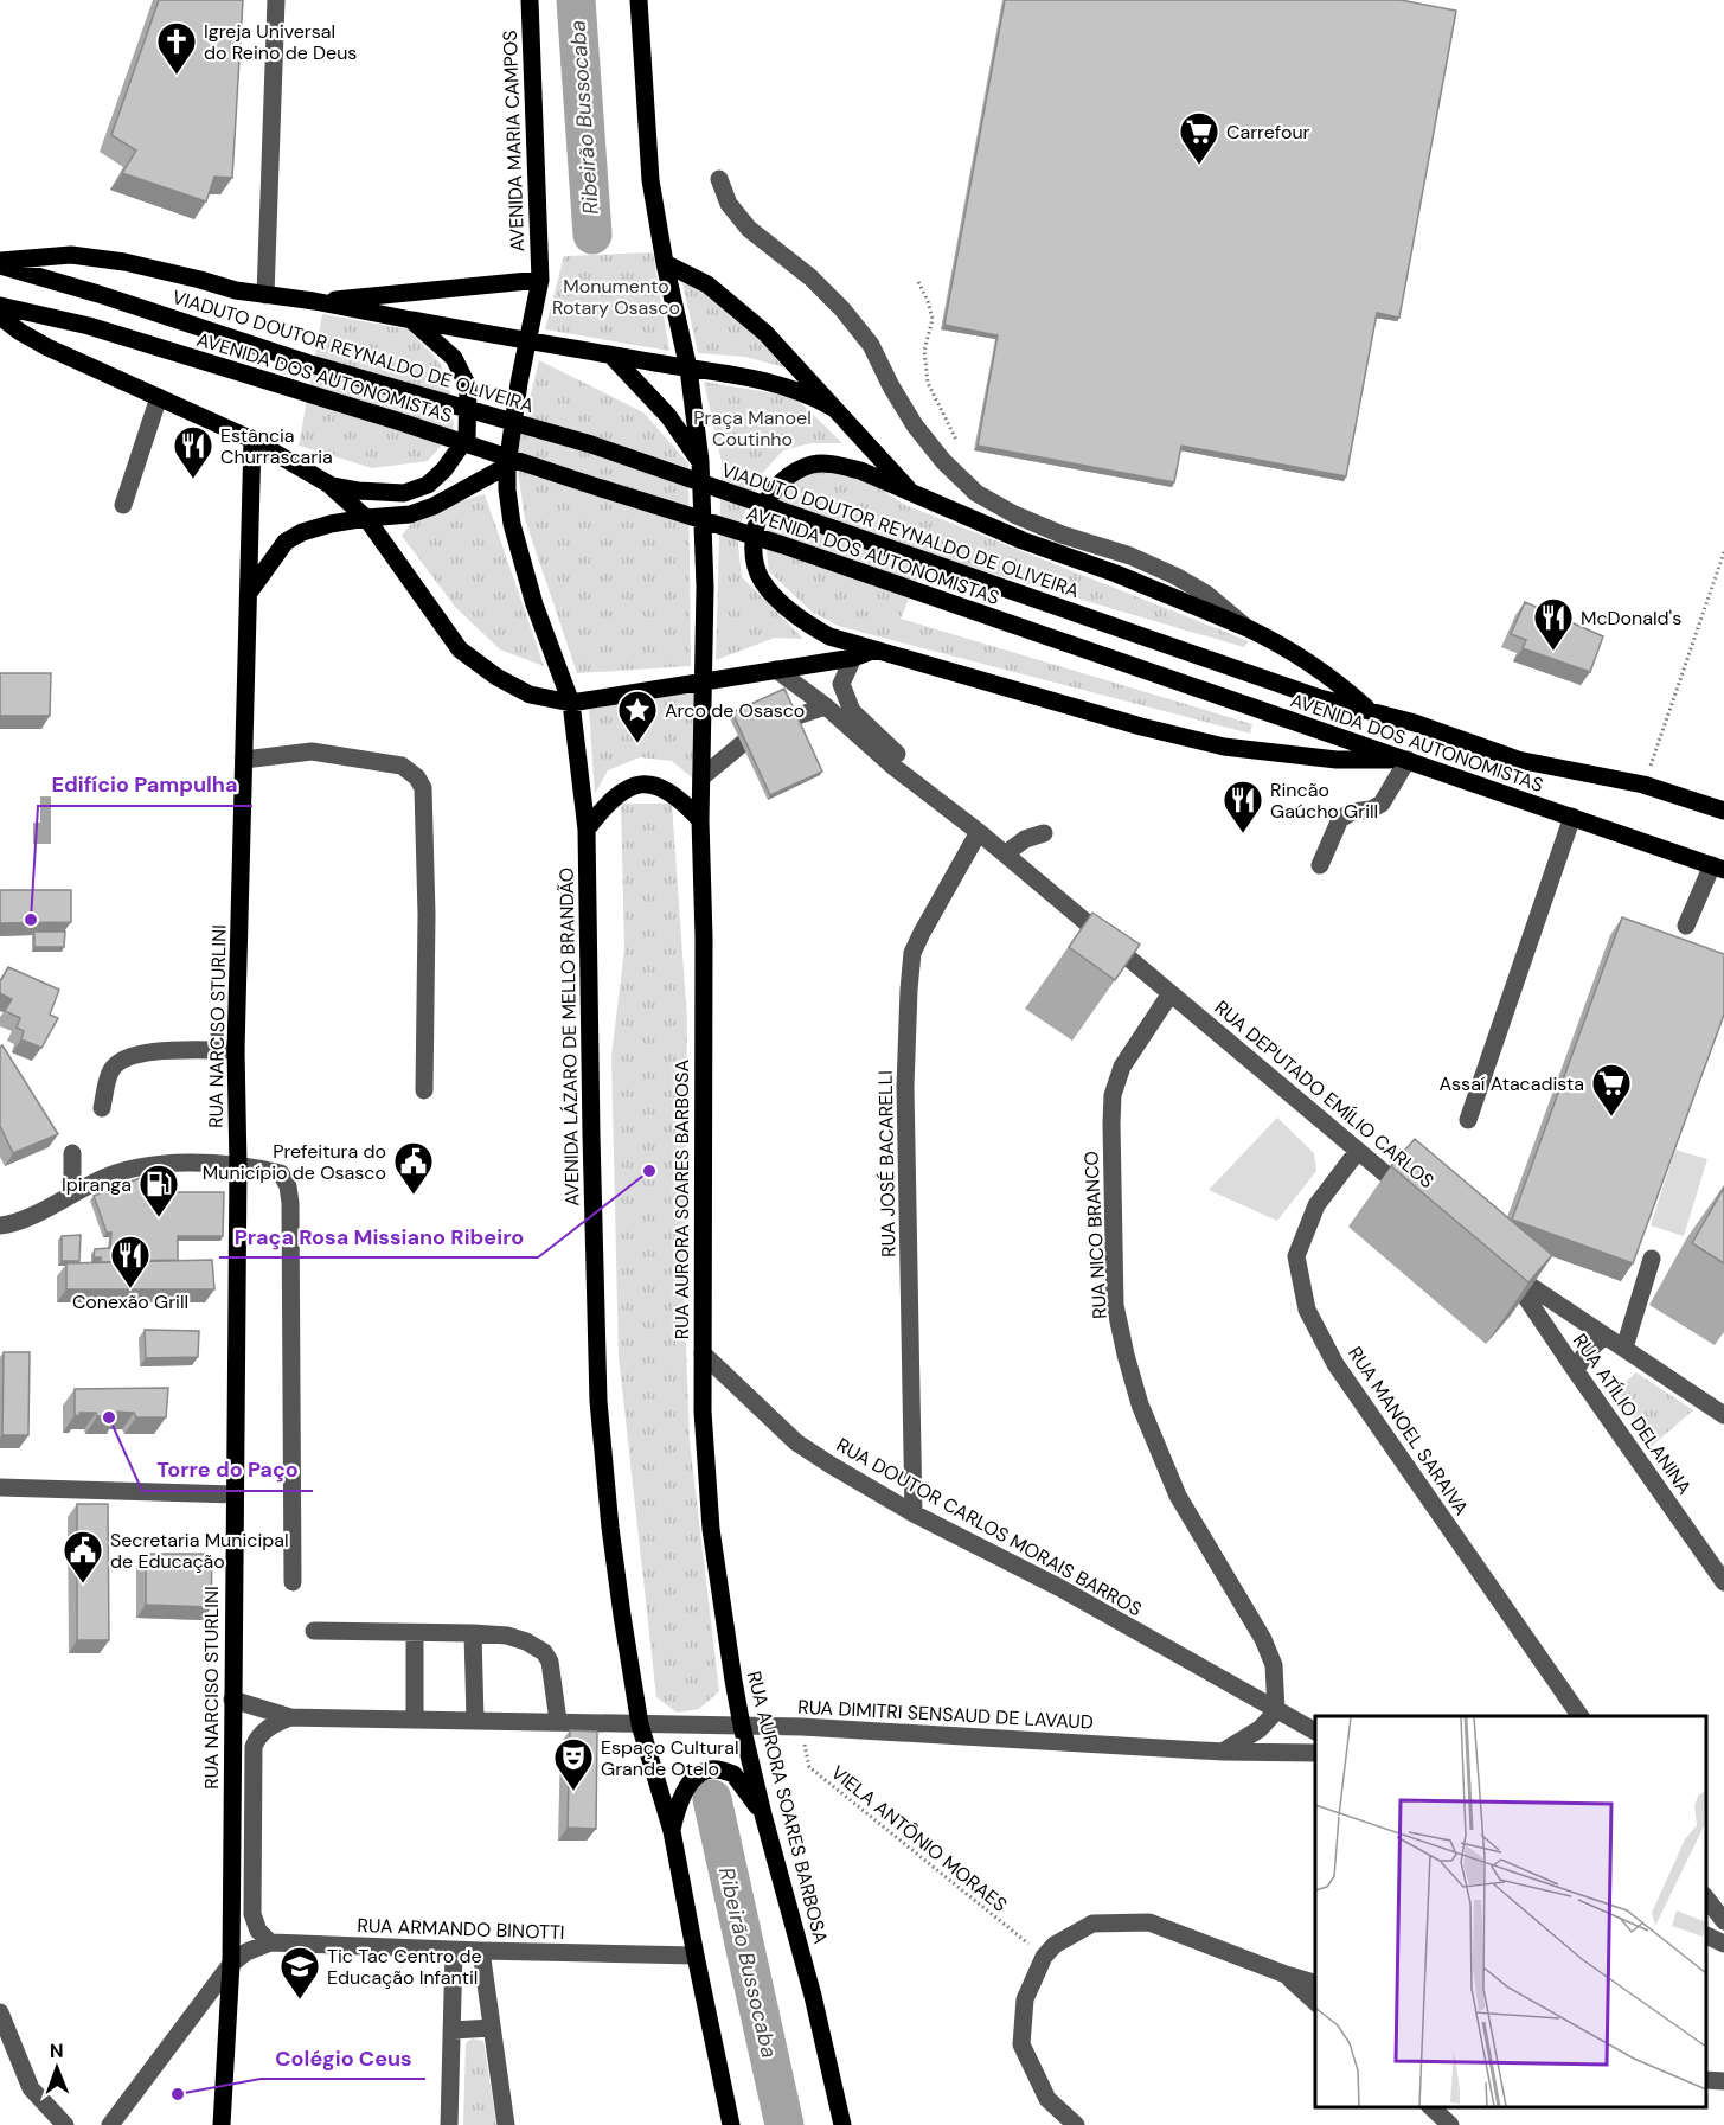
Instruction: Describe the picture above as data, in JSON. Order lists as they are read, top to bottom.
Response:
{
  "streets": {
    "main road": [
      "AVENIDA MARIA CAMPOS",
      "VIADUTO DOUTOR REYNALDO DE OLIVEIRA",
      "AVENIDA DOS AUTONOMISTAS",
      "RUA NARCISO STURLINI",
      "AVENIDA LÁZARO DE MELLO BRANDÃO",
      "RUA AURORA SOARES BARBOSA"
    ],
    "street": [
      "RUA DEPUTADO EMÍLIO CARLOS",
      "RUA JOSÉ BACARELLI",
      "RUA NICO BRANCO",
      "RUA ATÍLIO DELANINA",
      "RUA MANOEL SARAIVA",
      "RUA DOUTOR CARLOS MORAIS BARROS",
      "RUA DIMITRI SENSAUD DE LAVAUD",
      "RUA ARMANDO BINOTTI"
    ],
    "path": ["VIELA ANTÔNIO MORAES"]
  },
  "crossings": [
    ["AVENIDA MARIA CAMPOS", "AVENIDA LÁZARO DE MELLO BRANDÃO"],
    ["VIADUTO DOUTOR REYNALDO DE OLIVEIRA", "AVENIDA DOS AUTONOMISTAS"],
    ["RUA NARCISO STURLINI", "RUA DIMITRI SENSAUD DE LAVAUD"],
    ["RUA NARCISO STURLINI", "RUA ARMANDO BINOTTI"],
    ["AVENIDA LÁZARO DE MELLO BRANDÃO", "RUA DIMITRI SENSAUD DE LAVAUD"],
    ["AVENIDA LÁZARO DE MELLO BRANDÃO", "RUA ARMANDO BINOTTI"],
    ["RUA DEPUTADO EMÍLIO CARLOS", "RUA JOSÉ BACARELLI"],
    ["RUA DEPUTADO EMÍLIO CARLOS", "RUA NICO BRANCO"],
    ["RUA DEPUTADO EMÍLIO CARLOS", "RUA MANOEL SARAIVA"],
    ["RUA JOSÉ BACARELLI", "RUA DOUTOR CARLOS MORAIS BARROS"],
    ["RUA AURORA SOARES BARBOSA", "RUA DOUTOR CARLOS MORAIS BARROS"],
    ["RUA AURORA SOARES BARBOSA", "RUA DIMITRI SENSAUD DE LAVAUD"],
    ["RUA NICO BRANCO", "RUA DOUTOR CARLOS MORAIS BARROS"],
    ["RUA DIMITRI SENSAUD DE LAVAUD", "VIELA ANTÔNIO MORAES"]
  ],
  "water": ["Ribeirão Bussocaba"],
  "parks": ["Monumento Rotary Osasco", "Praça Manoel Coutinho"],
  "places": {
    "church": ["Igreja Universal do Reino de Deus"],
    "supermarket": ["Carrefour", "Assaí Atacadista"],
    "restaurant": [
      "Estância Churrascaria",
      "McDonald's",
      "Rincão Gaúcho Grill",
      "Conexão Grill"
    ],
    "place": ["Arco de Osasco"],
    "other": [
      "Edifício Pampulha",
      "Praça Rosa Missiano Ribeiro",
      "Torre do Paço",
      "Colégio Ceus"
    ],
    "public building": ["Prefeitura do Município de Osasco", "Secretaria Municipal de Educação"],
    "fuel station": ["Ipiranga"],
    "theatre": ["Espaço Cultural Grande Otelo"],
    "school or university": ["Tic Tac Centro de Educação Infantil"]
  },
  "north": "top"
}
